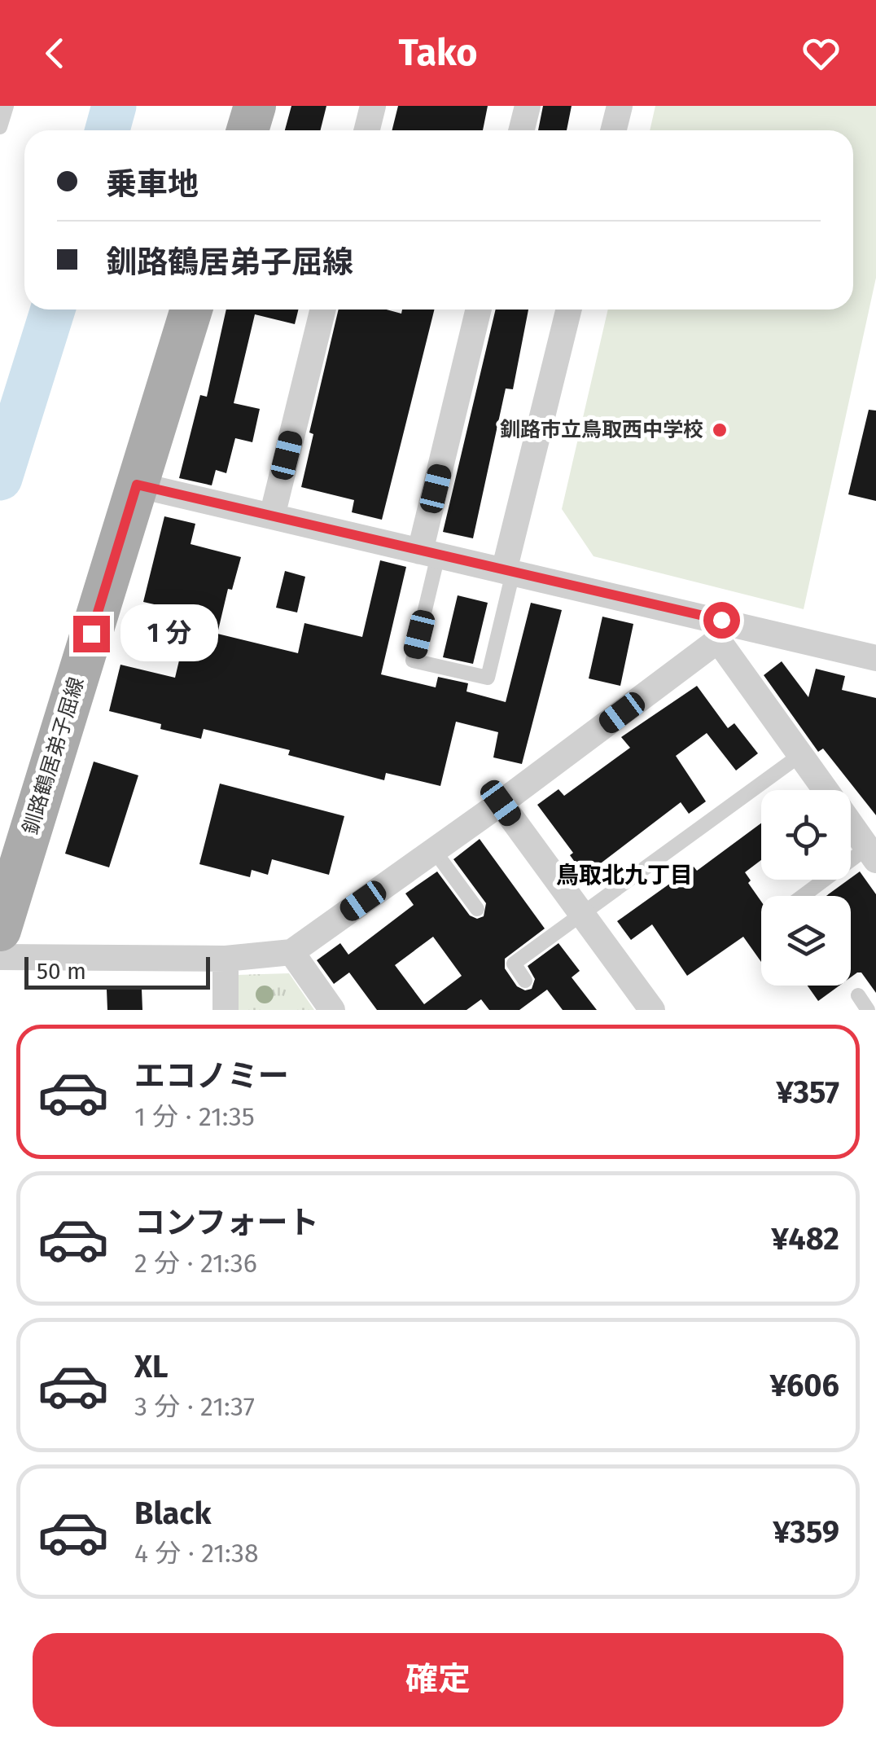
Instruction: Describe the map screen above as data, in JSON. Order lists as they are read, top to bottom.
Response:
{
  "streets": {
    "main road": ["釧路鶴居弟子屈線"]
  },
  "districts": ["鳥取北九丁目"],
  "places": ["釧路市立鳥取西中学校"],
  "scale_bar": "50 m",
  "page": {
    "header": "Tako",
    "banner": ["乗車地", "釧路鶴居弟子屈線"],
    "bubble": "1 分",
    "scale": "50 m",
    "list": [
      {
        "name": "エコノミー",
        "note": "1 分 · 21:35",
        "value": "¥357"
      },
      {
        "name": "コンフォート",
        "note": "2 分 · 21:36",
        "value": "¥482"
      },
      {
        "name": "XL",
        "note": "3 分 · 21:37",
        "value": "¥606"
      },
      {
        "name": "Black",
        "note": "4 分 · 21:38",
        "value": "¥359"
      }
    ],
    "buttons": "確定"
  }
}
